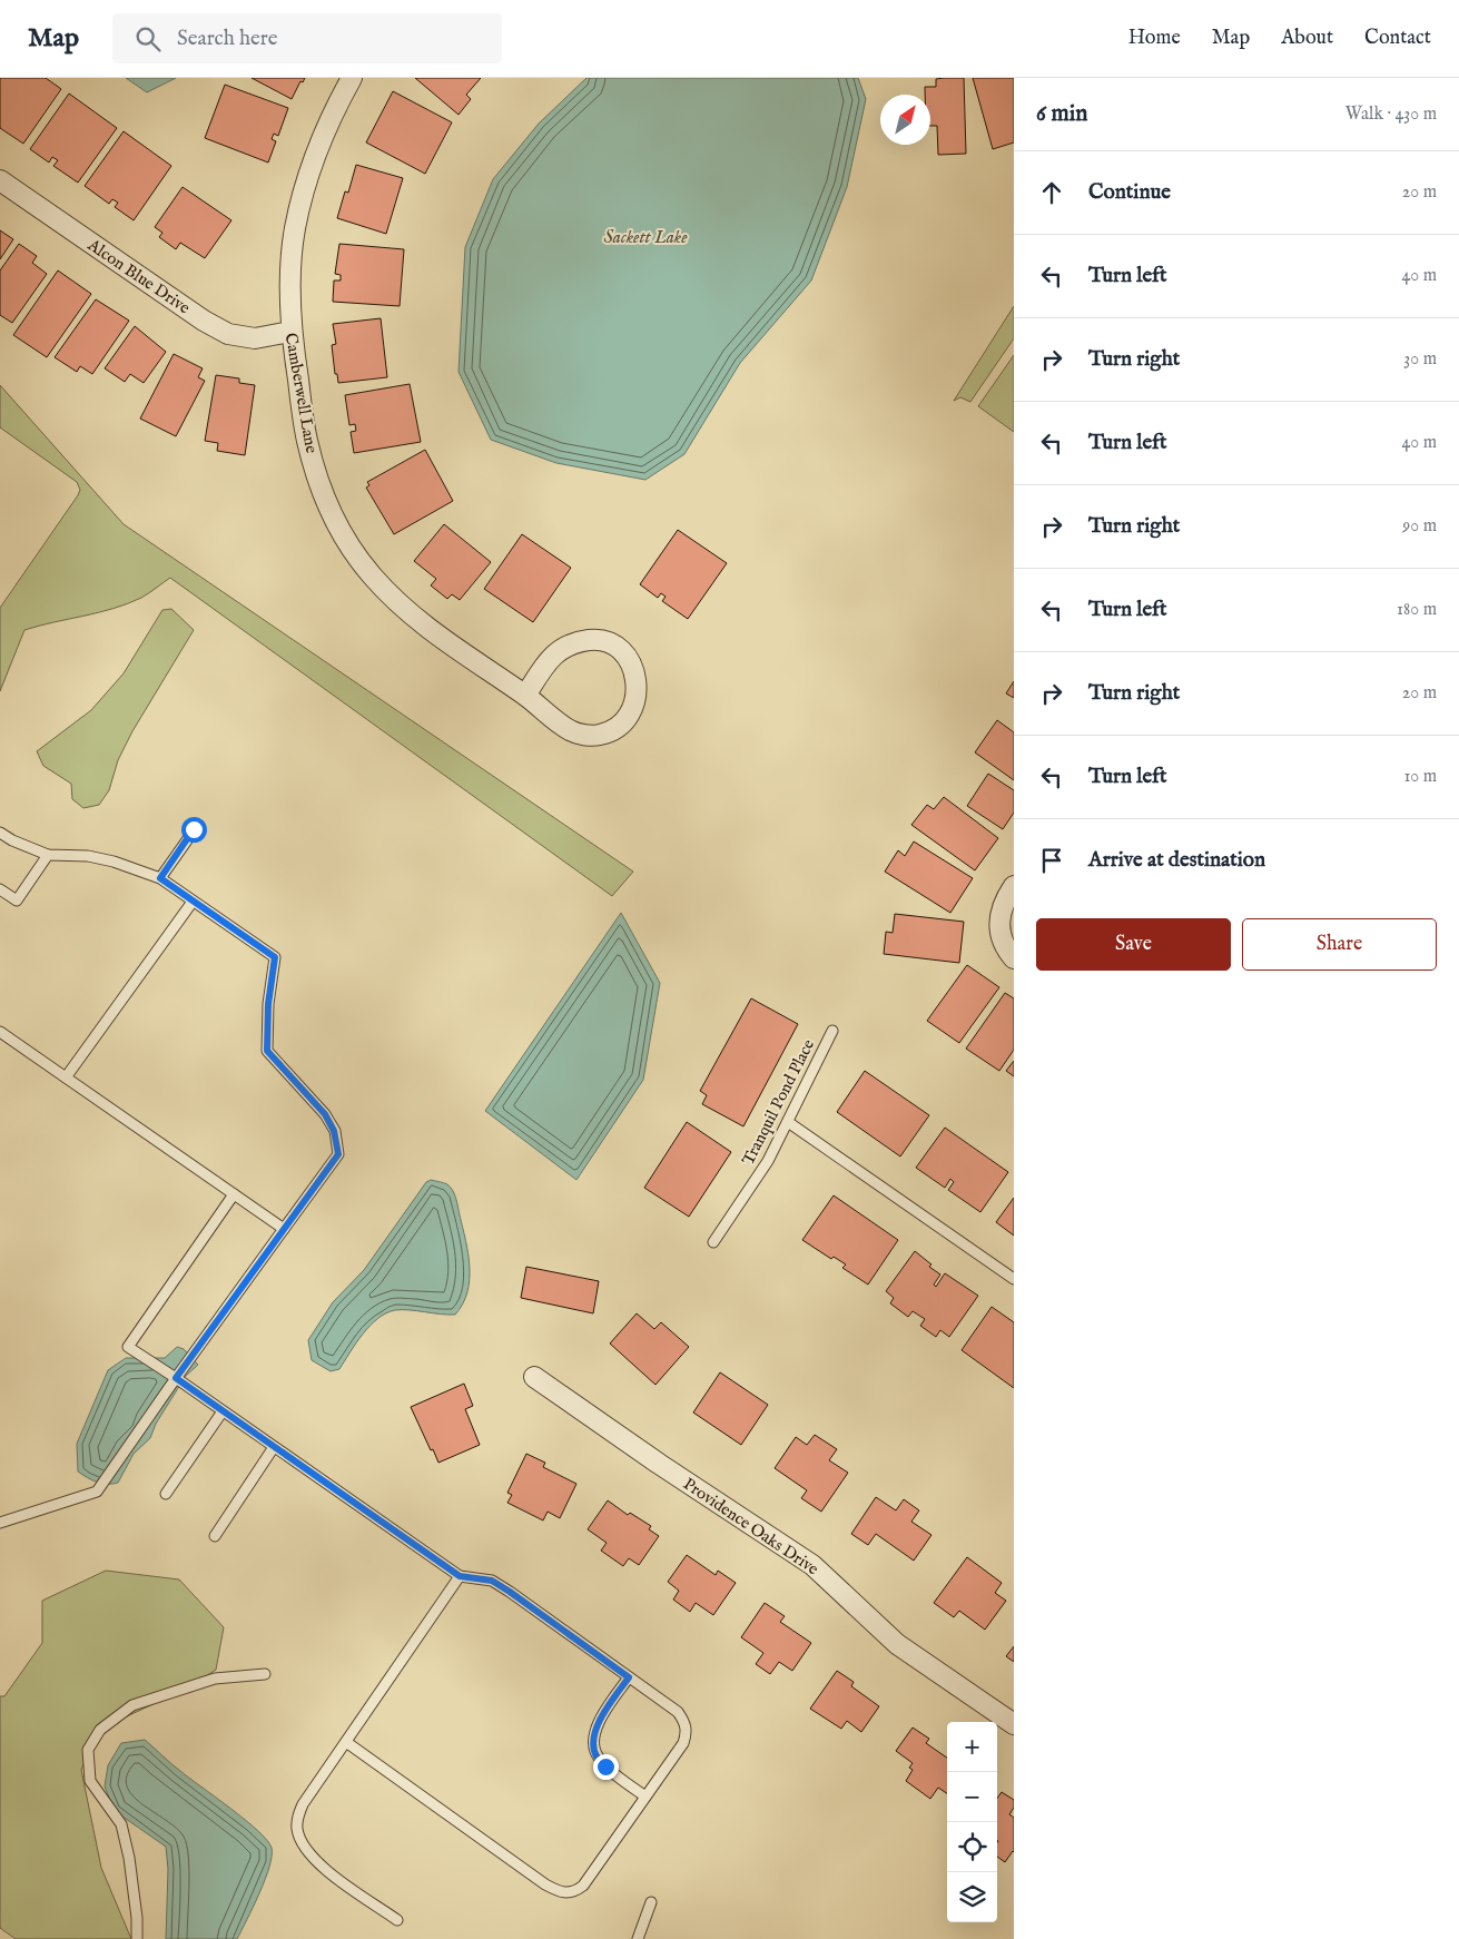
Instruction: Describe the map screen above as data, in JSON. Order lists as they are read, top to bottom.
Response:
{
  "streets": {
    "street": ["Alcon Blue Drive", "Camberwell Lane", "Providence Oaks Drive"],
    "lane": ["Tranquil Pond Place"]
  },
  "crossings": [
    ["Alcon Blue Drive", "Camberwell Lane"]
  ],
  "water": ["Sackett Lake"],
  "north": "top right",
  "page": {
    "header": "Map",
    "search": "Search here",
    "nav": [
      "Home",
      "Map",
      "About",
      "Contact"
    ],
    "heading": ["6 min", "Walk · 430 m"],
    "list": [
      ["Continue", "20 m"],
      ["Turn left", "40 m"],
      ["Turn right", "30 m"],
      ["Turn left", "40 m"],
      ["Turn right", "90 m"],
      ["Turn left", "180 m"],
      ["Turn right", "20 m"],
      ["Turn left", "10 m"],
      "Arrive at destination"
    ],
    "buttons": ["Save", "Share"],
    "map_buttons": ["+", "−"]
  }
}
